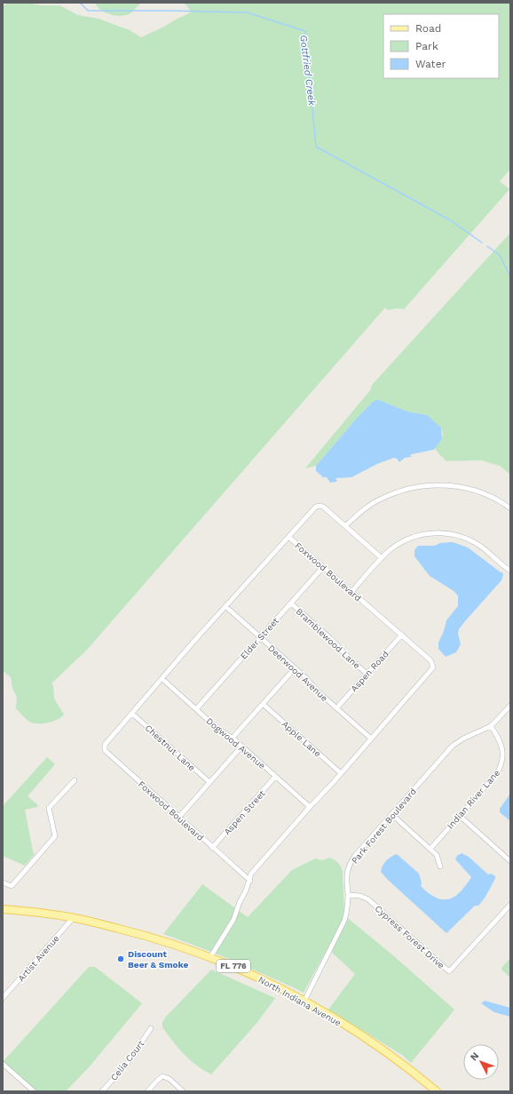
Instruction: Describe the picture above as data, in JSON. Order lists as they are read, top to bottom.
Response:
{
  "streets": {
    "main road": ["FL 776", "North Indiana Avenue"],
    "street": [
      "Foxwood Boulevard",
      "Elder Street",
      "Bramblewood Lane",
      "Aspen Road",
      "Deerwood Avenue",
      "Apple Lane",
      "Dogwood Avenue",
      "Chestnut Lane",
      "Indian River Lane",
      "Aspen Street",
      "Park Forest Boulevard",
      "Cypress Forest Drive",
      "Artist Avenue",
      "Celia Court"
    ]
  },
  "crossings": [
    ["Foxwood Boulevard", "Elder Street"],
    ["Foxwood Boulevard", "Aspen Road"],
    ["Foxwood Boulevard", "Deerwood Avenue"],
    ["Foxwood Boulevard", "Apple Lane"],
    ["Foxwood Boulevard", "Dogwood Avenue"],
    ["Foxwood Boulevard", "Chestnut Lane"],
    ["Foxwood Boulevard", "Aspen Street"],
    ["Foxwood Boulevard", "North Indiana Avenue"],
    ["Elder Street", "Bramblewood Lane"],
    ["Elder Street", "Deerwood Avenue"],
    ["Elder Street", "Dogwood Avenue"],
    ["Bramblewood Lane", "Aspen Road"],
    ["Aspen Road", "Deerwood Avenue"],
    ["Dogwood Avenue", "Aspen Street"],
    ["Indian River Lane", "Park Forest Boulevard"],
    ["Park Forest Boulevard", "Cypress Forest Drive"],
    ["Park Forest Boulevard", "North Indiana Avenue"],
    ["Artist Avenue", "North Indiana Avenue"]
  ],
  "water": ["Gottfried Creek"],
  "places": ["Discount Beer & Smoke"],
  "legend": ["Road", "Park", "Water"],
  "north": "top left"
}
